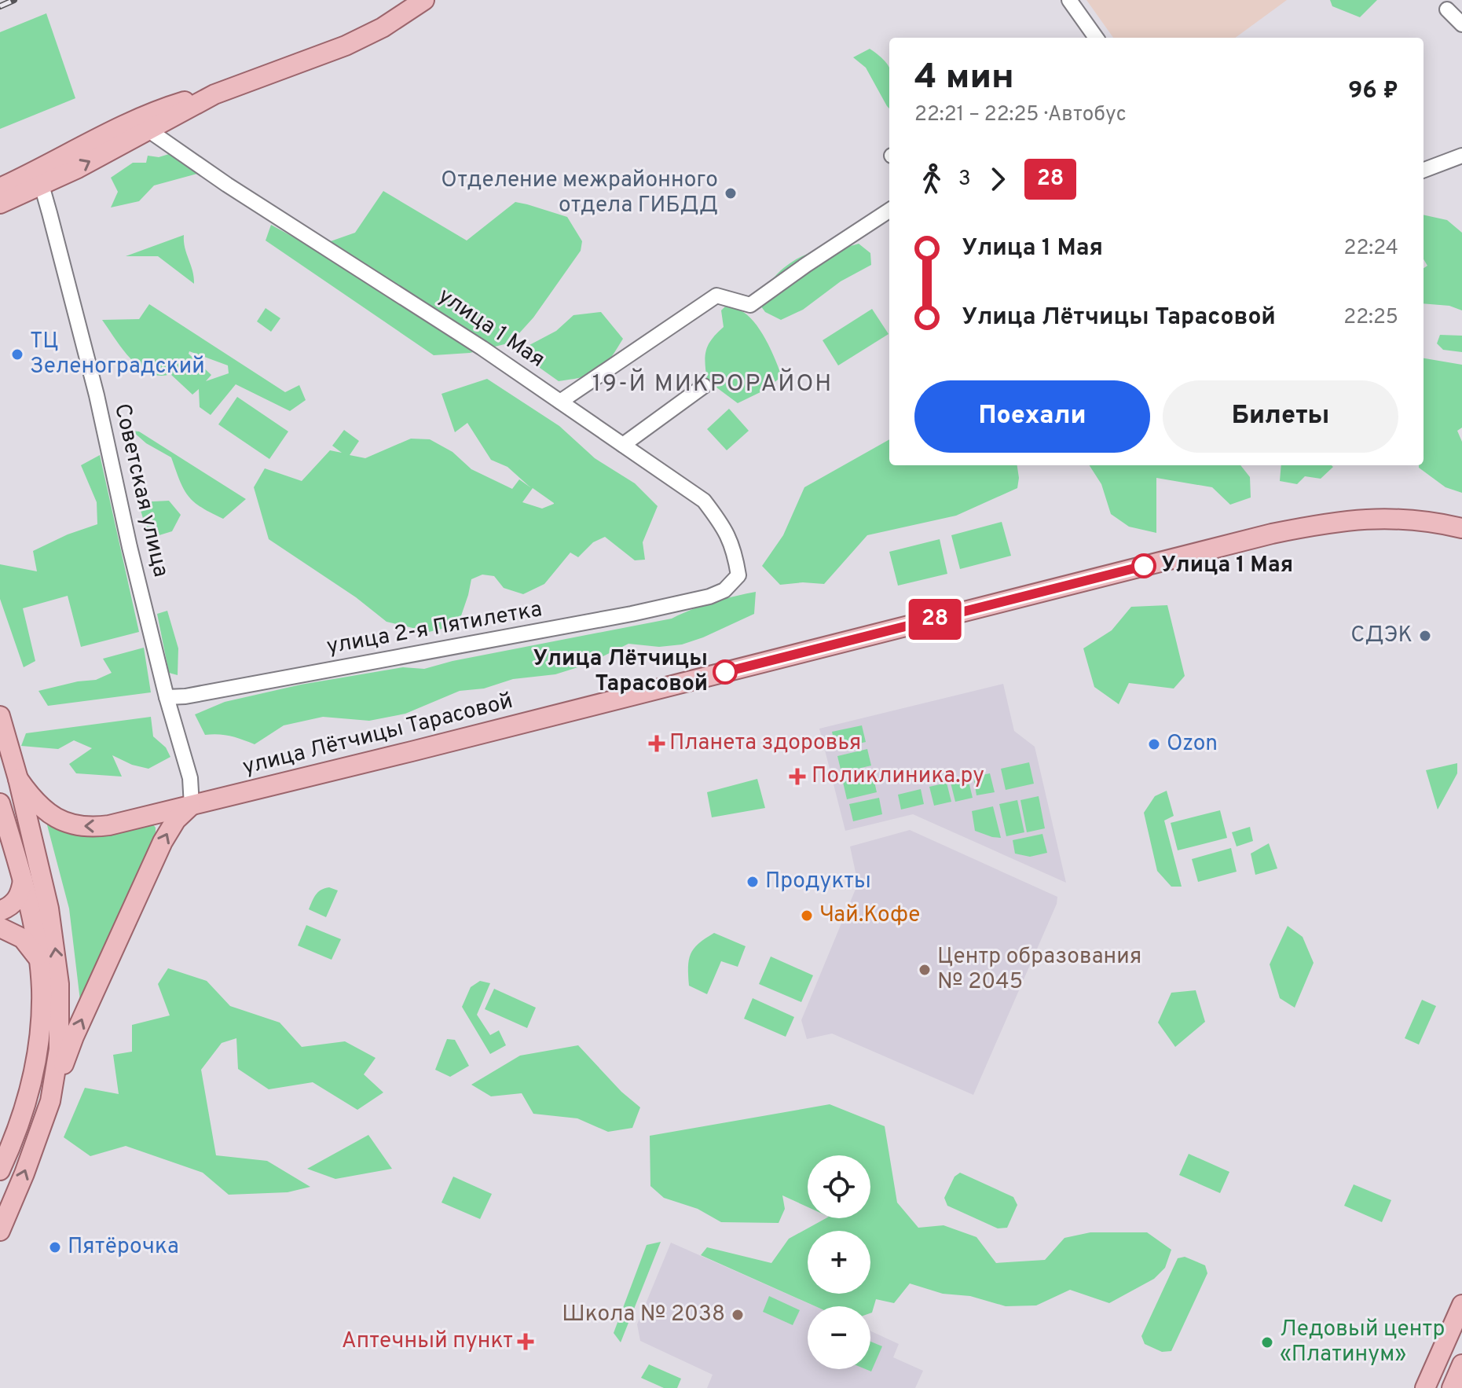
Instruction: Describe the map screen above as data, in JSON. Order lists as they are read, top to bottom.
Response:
{
  "streets": {
    "main road": ["улица Лётчицы Тарасовой"],
    "street": ["улица 1 Мая", "Советская улица", "улица 2-я Пятилетка"]
  },
  "crossings": [
    ["улица 1 Мая", "улица 2-я Пятилетка"],
    ["Советская улица", "улица 2-я Пятилетка"],
    ["Советская улица", "улица Лётчицы Тарасовой"]
  ],
  "districts": ["19-Й МИКРОРАЙОН"],
  "places": {
    "other": [
      "Отделение межрайонного отдела ГИБДД",
      "ТЦ Зеленоградский",
      "Улица 1 Мая",
      "СДЭК",
      "Улица Лётчицы Тарасовой",
      "Ozon",
      "Продукты",
      "Чай.Кофе",
      "Центр образования № 2045",
      "Пятёрочка",
      "Школа № 2038",
      "Ледовый центр «Платинум»"
    ],
    "health": ["Планета здоровья", "Поликлиника.ру", "Аптечный пункт"]
  },
  "lines": ["bus line 28"],
  "page": {
    "on_map": "28",
    "heading": ["4 мин", "22:21 – 22:25 · Автобус", "96 ₽"],
    "legs": ["3", "28"],
    "list": [
      {
        "name": "Улица 1 Мая",
        "value": "22:24"
      },
      {
        "name": "Улица Лётчицы Тарасовой",
        "value": "22:25"
      }
    ],
    "buttons": ["Поехали", "Билеты"],
    "map_buttons": ["+", "−"]
  }
}
